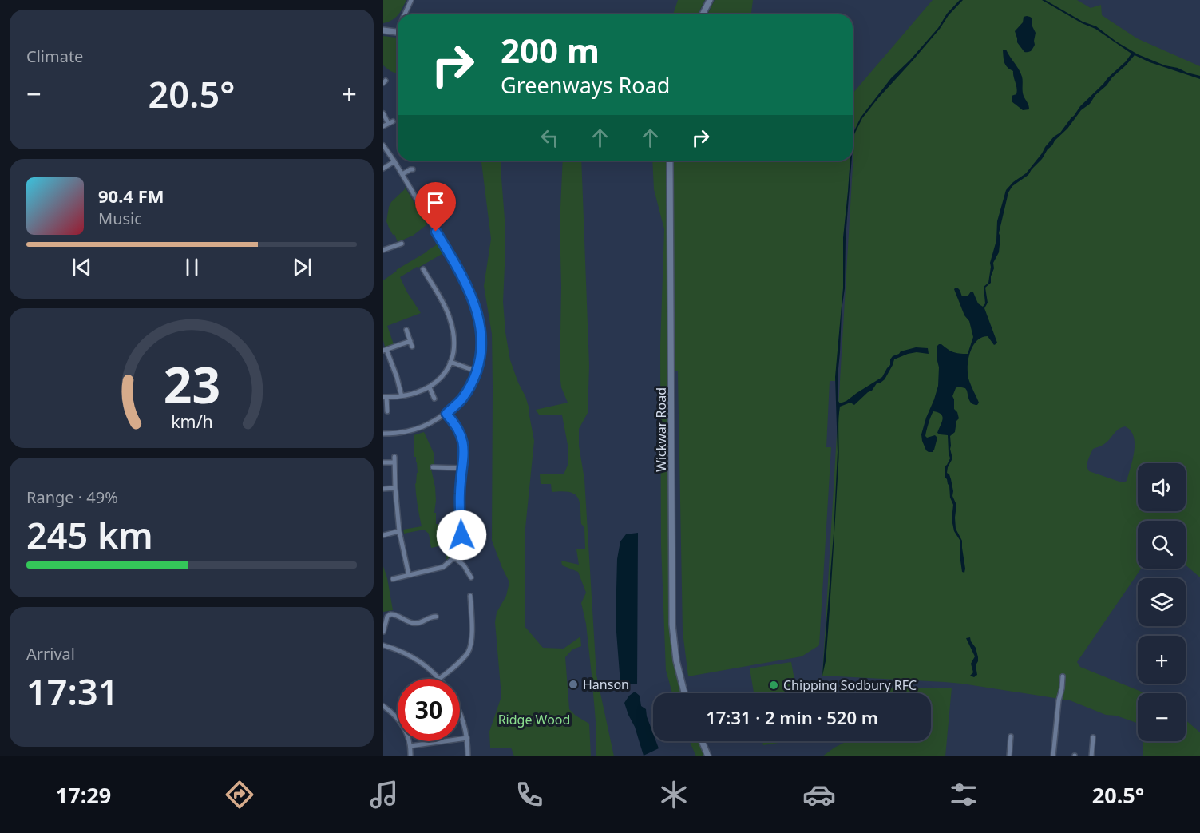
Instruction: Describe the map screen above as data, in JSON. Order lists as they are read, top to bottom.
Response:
{
  "streets": {
    "main road": ["Wickwar Road"]
  },
  "parks": ["Ridge Wood"],
  "places": ["Hanson", "Chipping Sodbury RFC"],
  "page": {
    "tile": [
      "Climate",
      ["Range · 49%", "245 km"],
      ["Arrival", "17:31"]
    ],
    "turn": ["200 m", "Greenways Road"],
    "heat": ["−", "20.5°", "+"],
    "song": ["90.4 FM", "Music"],
    "map_buttons": ["+", "−"],
    "limit": "30",
    "trip": "17:31 · 2 min · 520 m",
    "tabs": ["17:29", "20.5°"],
    "gauge": ["23", "km/h"]
  }
}
